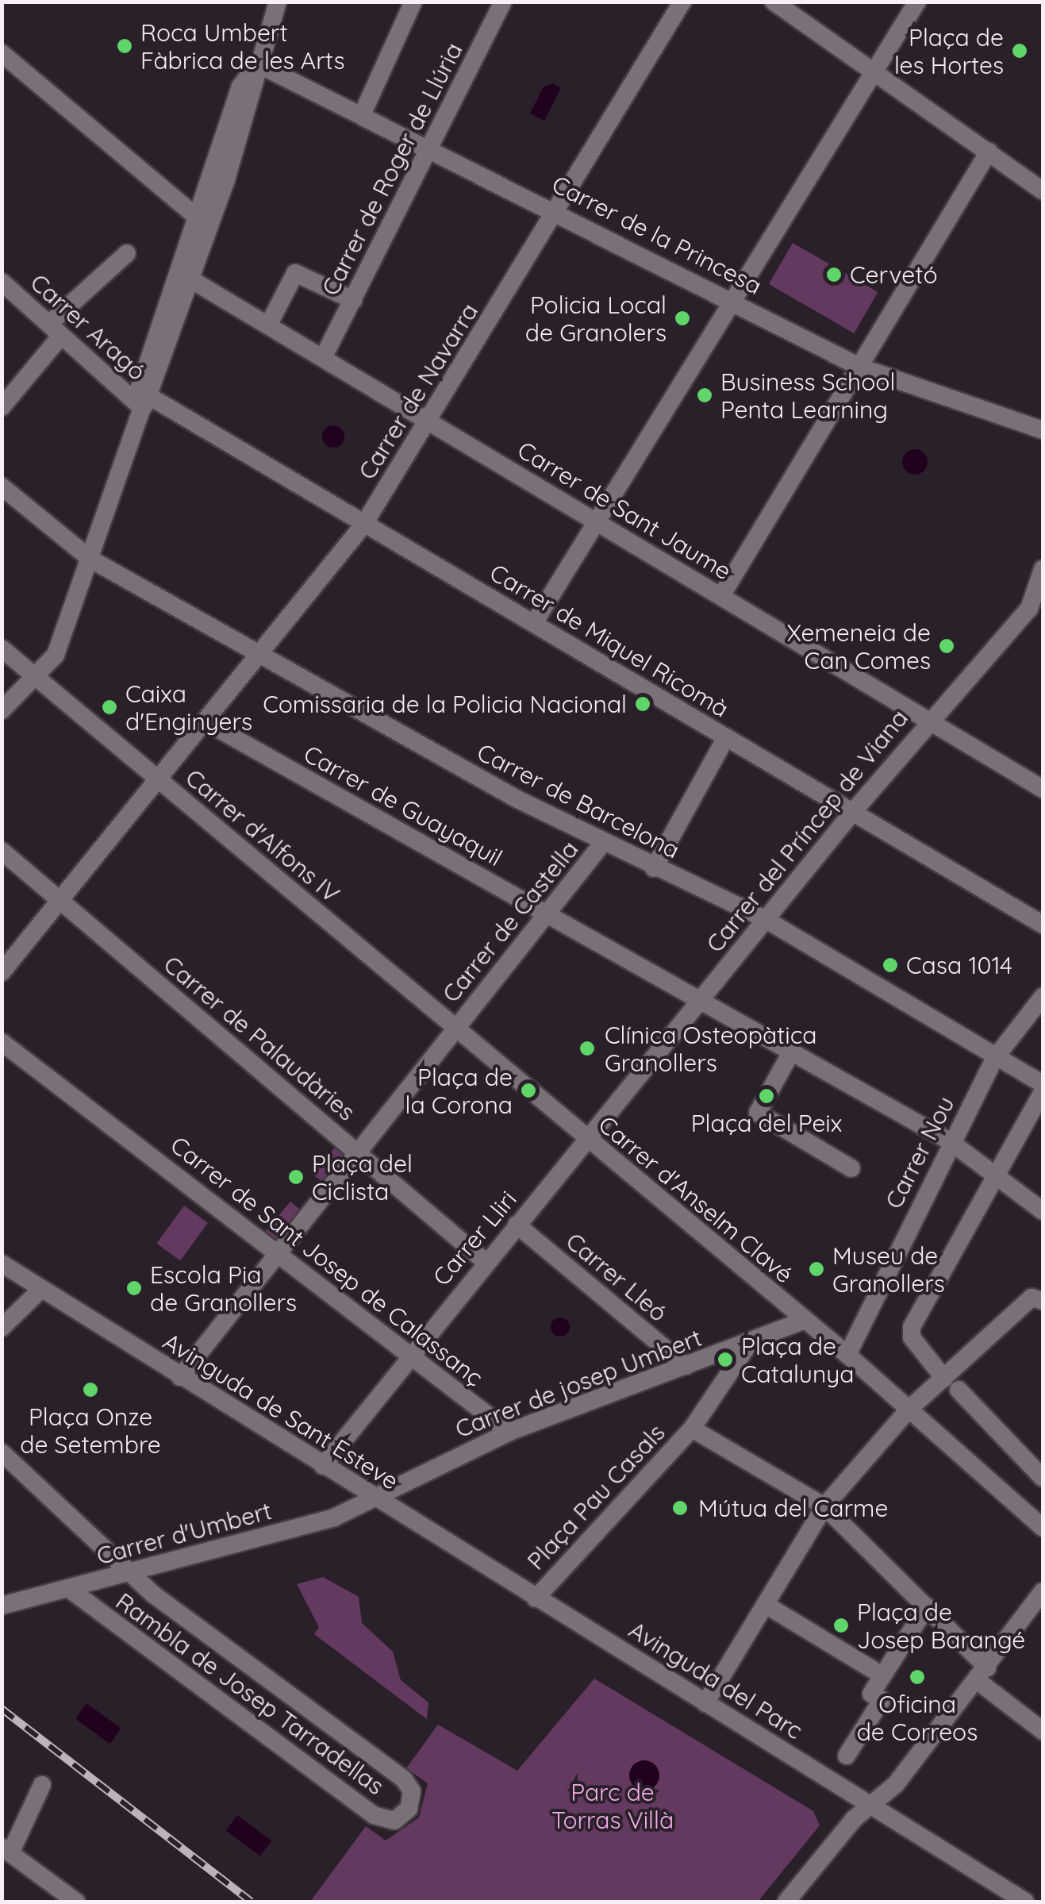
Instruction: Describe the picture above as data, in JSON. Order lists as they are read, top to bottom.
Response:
{
  "streets": {
    "street": [
      "Carrer de Roger de Llúria",
      "Carrer de la Princesa",
      "Carrer Aragó",
      "Carrer de Navarra",
      "Carrer de Sant Jaume",
      "Carrer de Miquel Ricomà",
      "Carrer de Barcelona",
      "Carrer de Guayaquil",
      "Carrer del Príncep de Viana",
      "Carrer d'Alfons IV",
      "Carrer de Castella",
      "Carrer de Palaudàries",
      "Carrer Nou",
      "Carrer d'Anselm Clavé",
      "Carrer Lliri",
      "Carrer de Sant Josep de Calassanç",
      "Carrer Lleó",
      "Carrer de josep Umbert",
      "Avinguda de Sant Esteve",
      "Plaça Pau Casals",
      "Carrer d'Umbert",
      "Avinguda del Parc",
      "Rambla de Josep Tarradellas"
    ]
  },
  "crossings": [
    ["Carrer de Roger de Llúria", "Carrer de la Princesa"],
    ["Carrer de Roger de Llúria", "Carrer de Sant Jaume"],
    ["Carrer de la Princesa", "Carrer de Navarra"],
    ["Carrer Aragó", "Carrer de Miquel Ricomà"],
    ["Carrer de Navarra", "Carrer de Sant Jaume"],
    ["Carrer de Navarra", "Carrer de Miquel Ricomà"],
    ["Carrer de Navarra", "Carrer de Barcelona"],
    ["Carrer de Navarra", "Carrer de Guayaquil"],
    ["Carrer de Navarra", "Carrer d'Alfons IV"],
    ["Carrer de Navarra", "Carrer de Palaudàries"],
    ["Carrer de Sant Jaume", "Carrer del Príncep de Viana"],
    ["Carrer de Miquel Ricomà", "Carrer del Príncep de Viana"],
    ["Carrer de Barcelona", "Carrer del Príncep de Viana"],
    ["Carrer de Barcelona", "Carrer de Castella"],
    ["Carrer de Barcelona", "Carrer Nou"],
    ["Carrer de Guayaquil", "Carrer del Príncep de Viana"],
    ["Carrer de Guayaquil", "Carrer de Castella"],
    ["Carrer de Guayaquil", "Carrer Nou"],
    ["Carrer del Príncep de Viana", "Carrer d'Anselm Clavé"],
    ["Carrer del Príncep de Viana", "Carrer Lliri"],
    ["Carrer d'Alfons IV", "Carrer de Castella"],
    ["Carrer d'Alfons IV", "Carrer d'Anselm Clavé"],
    ["Carrer de Castella", "Carrer de Palaudàries"],
    ["Carrer de Castella", "Carrer d'Anselm Clavé"],
    ["Carrer de Castella", "Carrer de Sant Josep de Calassanç"],
    ["Carrer de Castella", "Avinguda de Sant Esteve"],
    ["Carrer de Palaudàries", "Carrer Lliri"],
    ["Carrer Nou", "Carrer d'Anselm Clavé"],
    ["Carrer d'Anselm Clavé", "Carrer Lliri"],
    ["Carrer d'Anselm Clavé", "Carrer de josep Umbert"],
    ["Carrer Lliri", "Carrer de Sant Josep de Calassanç"],
    ["Carrer Lliri", "Carrer Lleó"],
    ["Carrer Lliri", "Avinguda de Sant Esteve"],
    ["Carrer de Sant Josep de Calassanç", "Carrer de josep Umbert"],
    ["Carrer Lleó", "Carrer de josep Umbert"],
    ["Carrer de josep Umbert", "Avinguda de Sant Esteve"],
    ["Carrer de josep Umbert", "Carrer d'Umbert"],
    ["Avinguda de Sant Esteve", "Plaça Pau Casals"],
    ["Avinguda de Sant Esteve", "Carrer d'Umbert"],
    ["Avinguda de Sant Esteve", "Avinguda del Parc"],
    ["Plaça Pau Casals", "Avinguda del Parc"],
    ["Carrer d'Umbert", "Rambla de Josep Tarradellas"]
  ],
  "parks": ["Parc de Torras Villà"],
  "places": [
    "Roca Umbert Fàbrica de les Arts",
    "Plaça de les Hortes",
    "Cervetó",
    "Policia Local de Granolers",
    "Business School Penta Learning",
    "Xemeneia de Can Comes",
    "Comissaria de la Policia Nacional",
    "Caixa d'Enginyers",
    "Casa 1014",
    "Clínica Osteopàtica Granollers",
    "Plaça de la Corona",
    "Plaça del Peix",
    "Plaça del Ciclista",
    "Museu de Granollers",
    "Escola Pia de Granollers",
    "Plaça de Catalunya",
    "Plaça Onze de Setembre",
    "Mútua del Carme",
    "Plaça de Josep Barangé",
    "Oficina de Correos"
  ]
}
